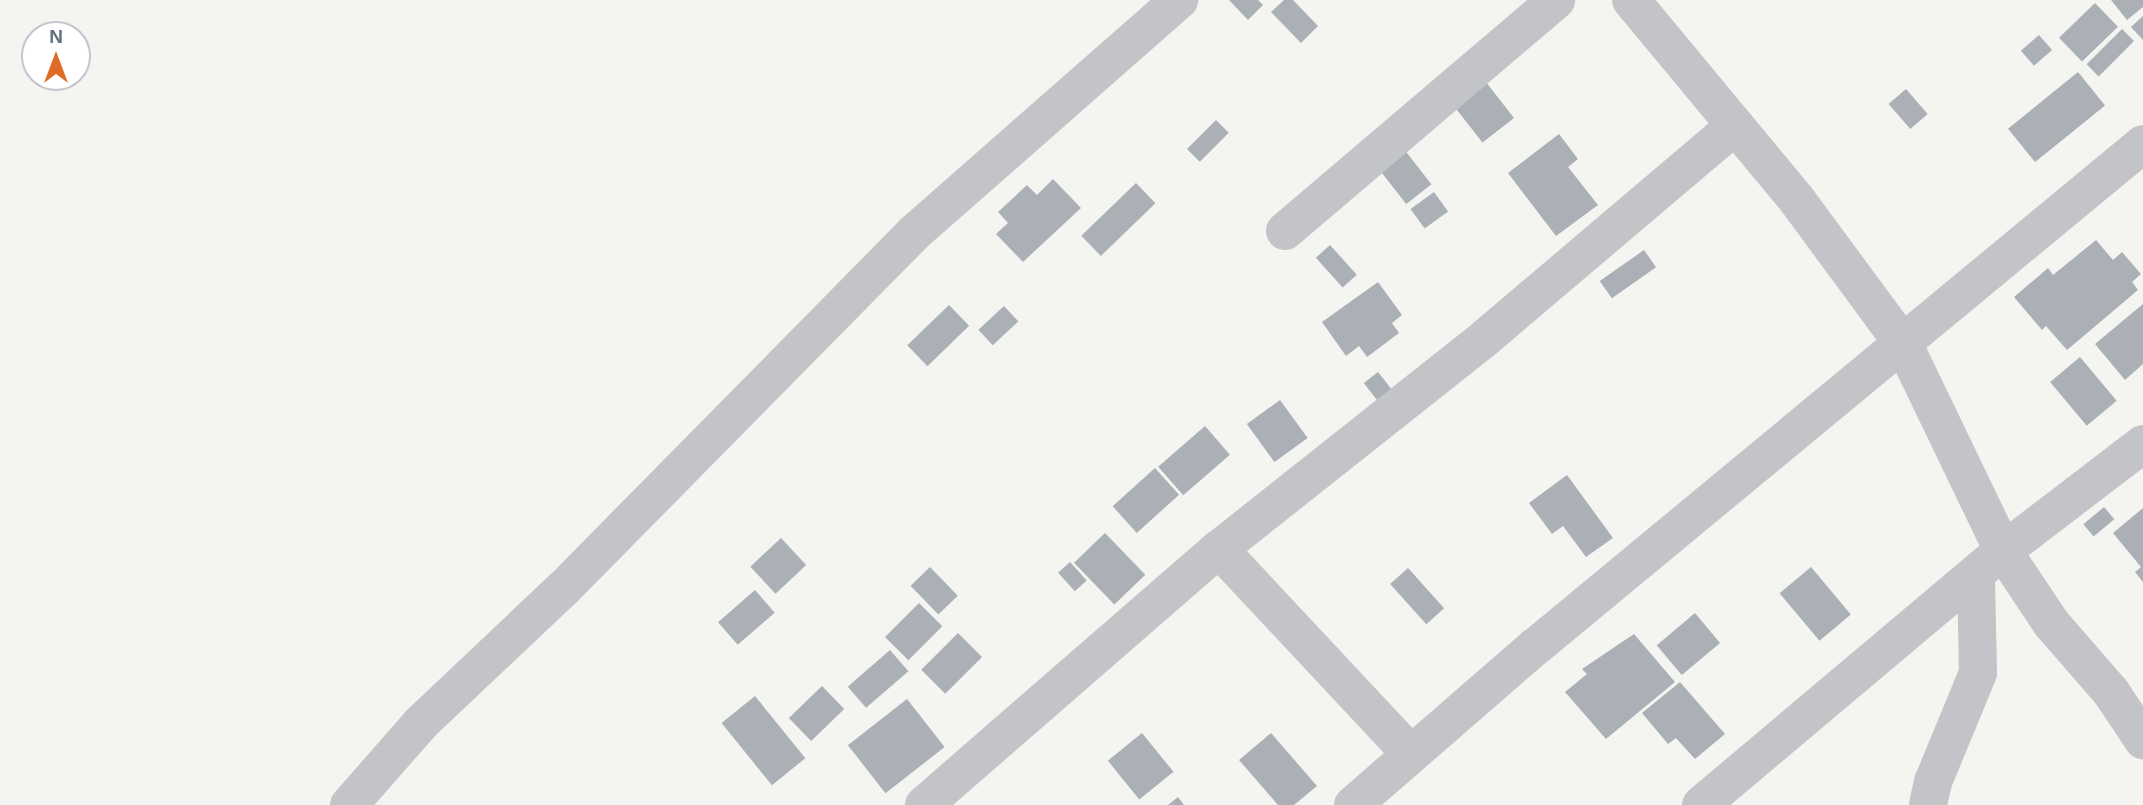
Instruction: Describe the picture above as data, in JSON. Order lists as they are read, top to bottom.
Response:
{
  "north": "top"
}
